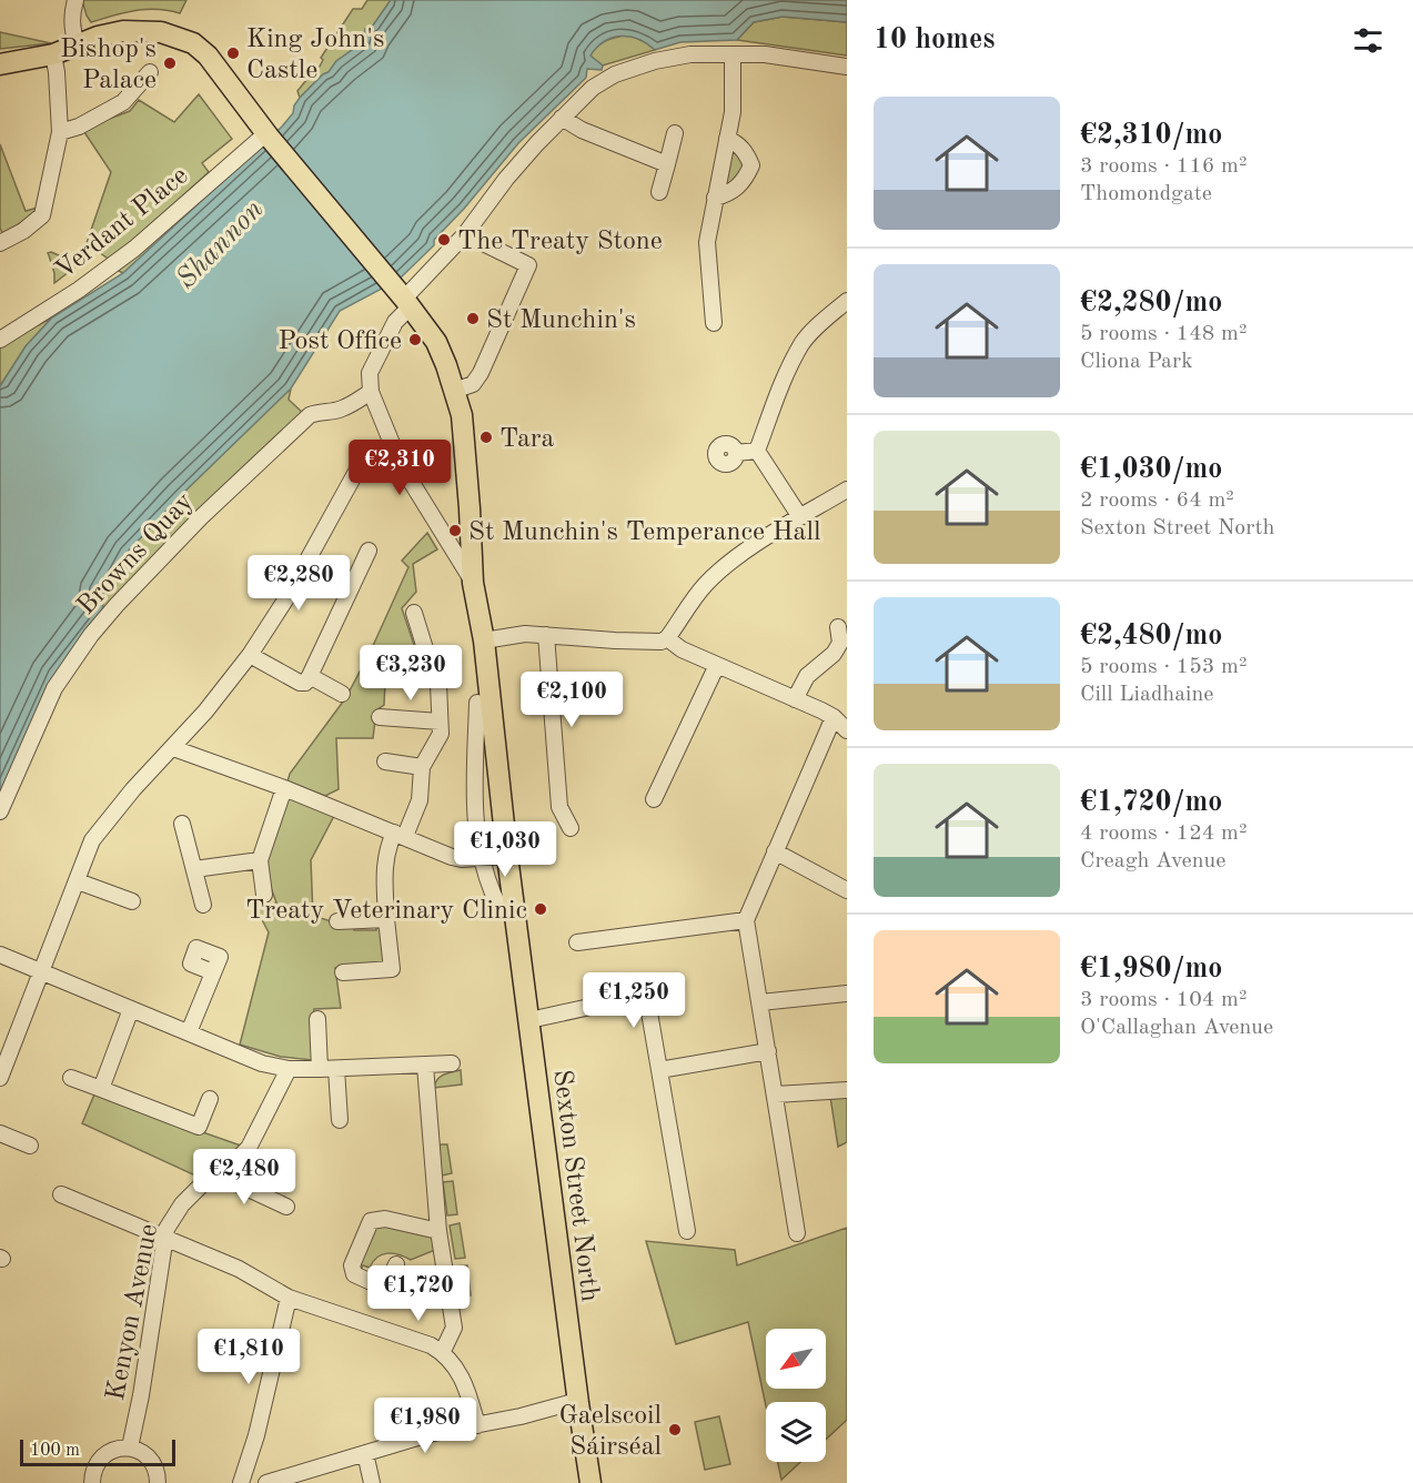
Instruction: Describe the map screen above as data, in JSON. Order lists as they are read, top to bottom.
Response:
{
  "streets": {
    "main road": ["Sexton Street North"],
    "street": ["Verdant Place", "Browns Quay", "Kenyon Avenue"]
  },
  "crossings": [
    ["Verdant Place", "Sexton Street North"]
  ],
  "water": ["Shannon"],
  "places": [
    "King John's Castle",
    "Bishop's Palace",
    "The Treaty Stone",
    "St Munchin's",
    "Post Office",
    "Tara",
    "St Munchin's Temperance Hall",
    "Treaty Veterinary Clinic",
    "Gaelscoil Sáirséal"
  ],
  "scale_bar": "100 m",
  "north": "bottom left",
  "page": {
    "heading": "10 homes",
    "list": [
      {
        "name": "€2,310/mo",
        "note": "3 rooms · 116 m² · Thomondgate"
      },
      {
        "name": "€2,280/mo",
        "note": "5 rooms · 148 m² · Cliona Park"
      },
      {
        "name": "€1,030/mo",
        "note": "2 rooms · 64 m² · Sexton Street North"
      },
      {
        "name": "€2,480/mo",
        "note": "5 rooms · 153 m² · Cill Liadhaine"
      },
      {
        "name": "€1,720/mo",
        "note": "4 rooms · 124 m² · Creagh Avenue"
      },
      {
        "name": "€1,980/mo",
        "note": "3 rooms · 104 m² · O'Callaghan Avenue"
      }
    ],
    "price": [
      "€2,310",
      "€2,280",
      "€3,230",
      "€2,100",
      "€1,030",
      "€1,250",
      "€2,480",
      "€1,720",
      "€1,810",
      "€1,980"
    ],
    "scale": "100 m"
  }
}
